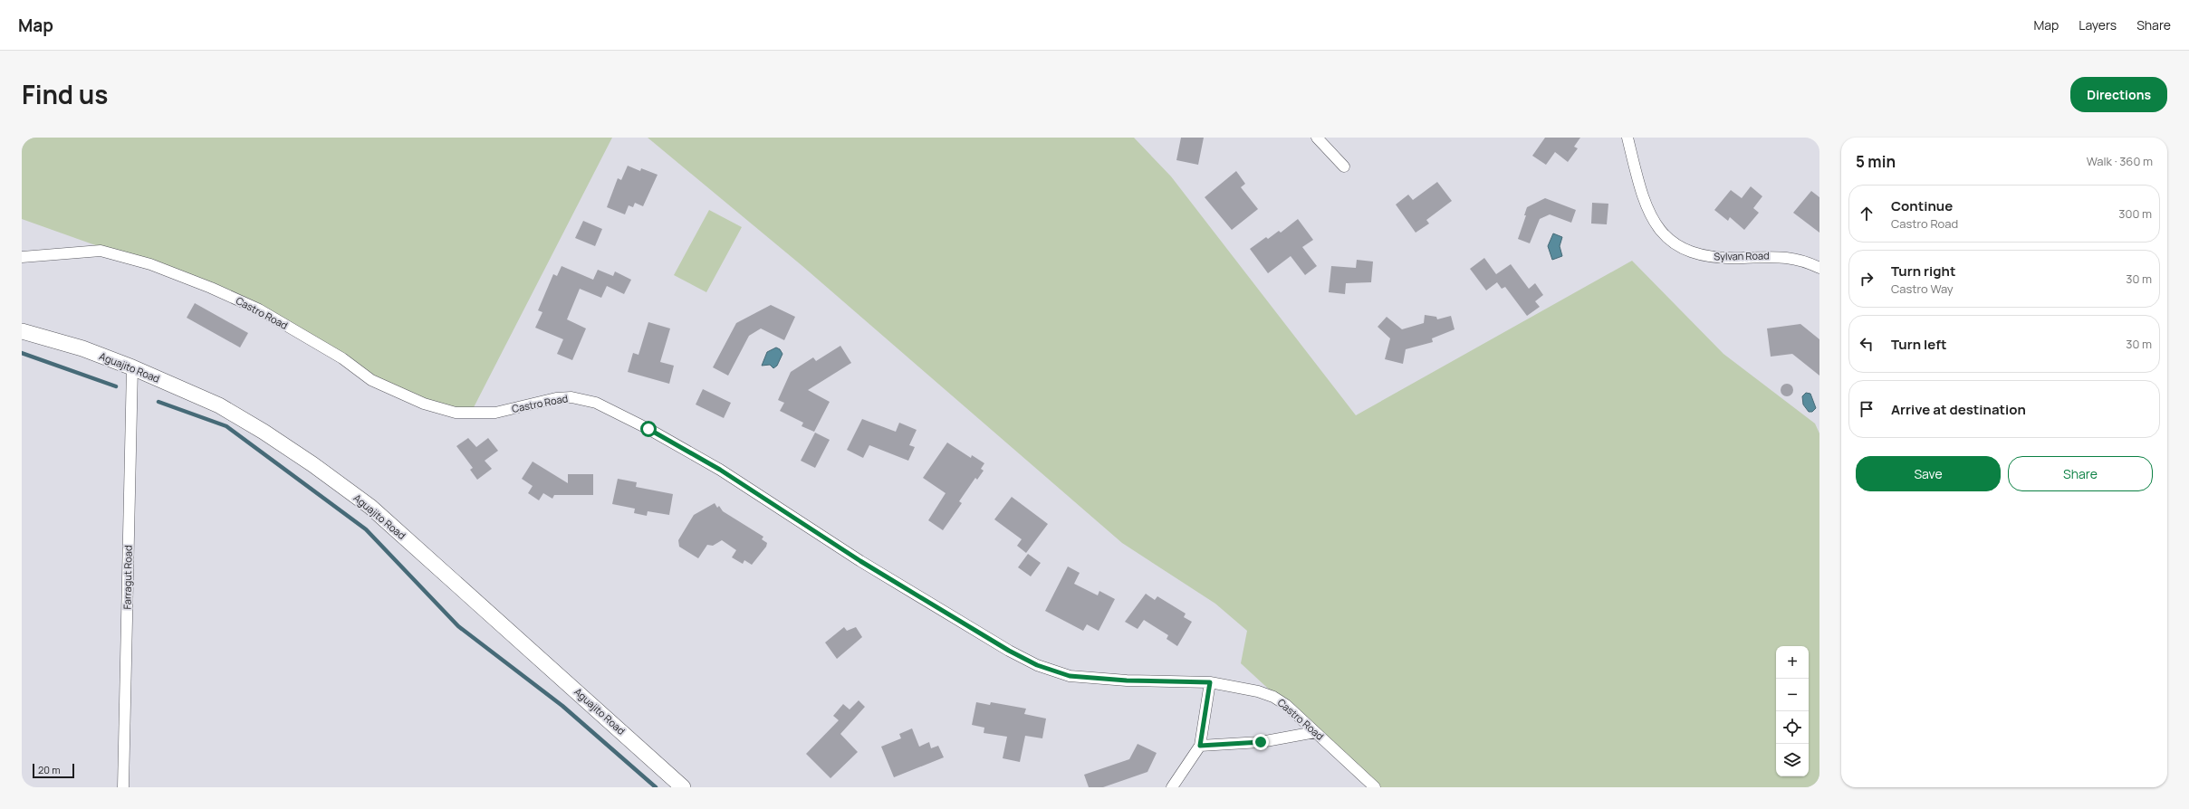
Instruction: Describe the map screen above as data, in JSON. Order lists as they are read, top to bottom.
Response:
{
  "streets": {
    "street": [
      "Sylvan Road",
      "Castro Road",
      "Aguajito Road",
      "Farragut Road"
    ]
  },
  "crossings": [
    ["Aguajito Road", "Farragut Road"]
  ],
  "scale_bar": "20 m",
  "page": {
    "header": "Map",
    "nav": ["Map", "Layers", "Share"],
    "title": "Find us",
    "buttons": [
      "Directions",
      ["Save", "Share"]
    ],
    "heading": ["5 min", "Walk · 360 m"],
    "list": [
      ["Continue", "Castro Road", "300 m"],
      ["Turn right", "Castro Way", "30 m"],
      ["Turn left", "30 m"],
      "Arrive at destination"
    ],
    "map_buttons": ["+", "−"],
    "scale": "20 m"
  }
}
